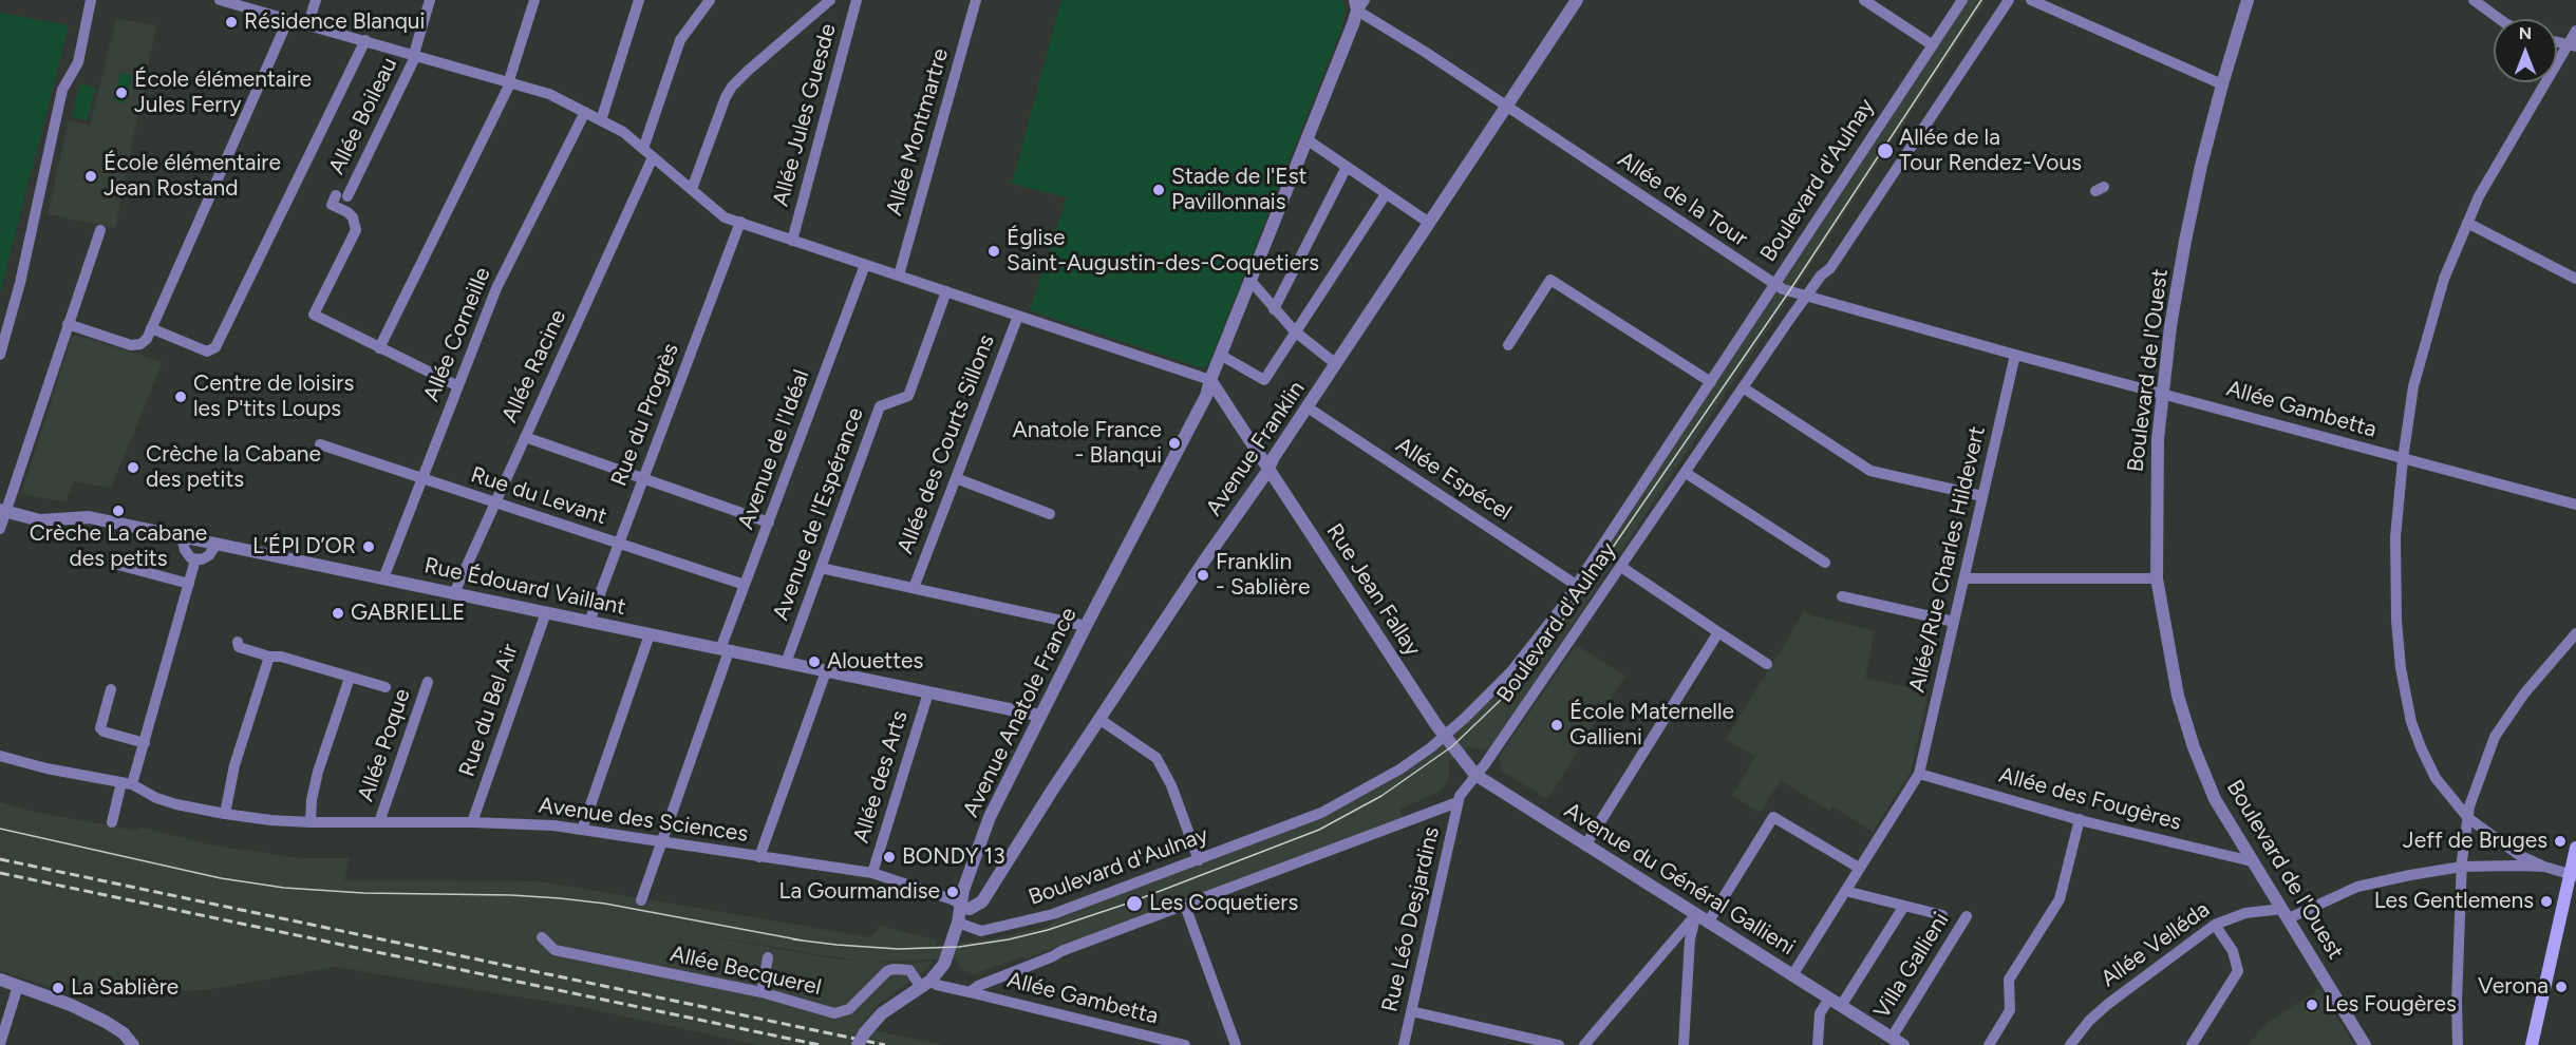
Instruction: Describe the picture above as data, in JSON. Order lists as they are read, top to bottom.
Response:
{
  "streets": {
    "street": [
      "Allée Jules Guesde",
      "Allée Boileau",
      "Allée Montmartre",
      "Boulevard d'Aulnay",
      "Allée de la Tour",
      "Allée Corneille",
      "Allée Racine",
      "Boulevard de l'Ouest",
      "Allée Gambetta",
      "Rue du Progrès",
      "Allée des Courts Sillons",
      "Avenue Franklin",
      "Avenue de l'Idéal",
      "Allée Espécel",
      "Rue du Levant",
      "Avenue de l'Espérance",
      "Allée/Rue Charles Hildevert",
      "Rue Édouard Vaillant",
      "Rue Jean Fallay",
      "Rue du Bel Air",
      "Avenue Anatole France",
      "Allée Poque",
      "Allée des Arts",
      "Allée des Fougères",
      "Avenue des Sciences",
      "Avenue du Général Gallieni",
      "Rue Léo Desjardins",
      "Allée Velléda",
      "Villa Gallieni",
      "Allée Becquerel"
    ]
  },
  "crossings": [
    ["Boulevard d'Aulnay", "Allée de la Tour"],
    ["Boulevard d'Aulnay", "Allée Espécel"],
    ["Boulevard d'Aulnay", "Rue Jean Fallay"],
    ["Boulevard d'Aulnay", "Avenue Anatole France"],
    ["Boulevard d'Aulnay", "Avenue du Général Gallieni"],
    ["Boulevard d'Aulnay", "Rue Léo Desjardins"],
    ["Allée de la Tour", "Allée Gambetta"],
    ["Allée de la Tour", "Avenue Franklin"],
    ["Allée de la Tour", "Allée/Rue Charles Hildevert"],
    ["Allée de la Tour", "Avenue Anatole France"],
    ["Allée Corneille", "Rue du Levant"],
    ["Allée Corneille", "Rue Édouard Vaillant"],
    ["Allée Racine", "Rue du Levant"],
    ["Allée Racine", "Rue Édouard Vaillant"],
    ["Boulevard de l'Ouest", "Allée Gambetta"],
    ["Boulevard de l'Ouest", "Allée des Fougères"],
    ["Boulevard de l'Ouest", "Allée Velléda"],
    ["Allée Gambetta", "Allée/Rue Charles Hildevert"],
    ["Rue du Progrès", "Rue du Levant"],
    ["Rue du Progrès", "Rue Édouard Vaillant"],
    ["Avenue Franklin", "Allée Espécel"],
    ["Avenue Franklin", "Rue Jean Fallay"],
    ["Avenue Franklin", "Avenue Anatole France"],
    ["Avenue Franklin", "Avenue des Sciences"],
    ["Avenue de l'Idéal", "Rue du Levant"],
    ["Avenue de l'Idéal", "Rue Édouard Vaillant"],
    ["Avenue de l'Idéal", "Avenue des Sciences"],
    ["Avenue de l'Espérance", "Rue Édouard Vaillant"],
    ["Allée/Rue Charles Hildevert", "Allée des Fougères"],
    ["Allée/Rue Charles Hildevert", "Avenue du Général Gallieni"],
    ["Rue Édouard Vaillant", "Rue du Bel Air"],
    ["Rue Édouard Vaillant", "Avenue Anatole France"],
    ["Rue Édouard Vaillant", "Allée des Arts"],
    ["Rue Jean Fallay", "Avenue Anatole France"],
    ["Rue Jean Fallay", "Avenue du Général Gallieni"],
    ["Rue du Bel Air", "Avenue des Sciences"],
    ["Avenue Anatole France", "Avenue des Sciences"],
    ["Avenue Anatole France", "Allée Becquerel"],
    ["Allée Poque", "Avenue des Sciences"],
    ["Allée des Arts", "Avenue des Sciences"],
    ["Avenue du Général Gallieni", "Villa Gallieni"]
  ],
  "places": [
    "Résidence Blanqui",
    "École élémentaire Jules Ferry",
    "Allée de la Tour Rendez-Vous",
    "École élémentaire Jean Rostand",
    "Stade de l'Est Pavillonnais",
    "Église Saint-Augustin-des-Coquetiers",
    "Centre de loisirs les P'tits Loups",
    "Anatole France - Blanqui",
    "Crèche la Cabane des petits",
    "Crèche La cabane des petits",
    "L’ÉPI D’OR",
    "Franklin - Sablière",
    "GABRIELLE",
    "Alouettes",
    "École Maternelle Gallieni",
    "Jeff de Bruges",
    "BONDY 13",
    "La Gourmandise",
    "Les Gentlemens",
    "Les Coquetiers",
    "Verona",
    "La Sablière",
    "Les Fougères"
  ],
  "north": "top"
}
